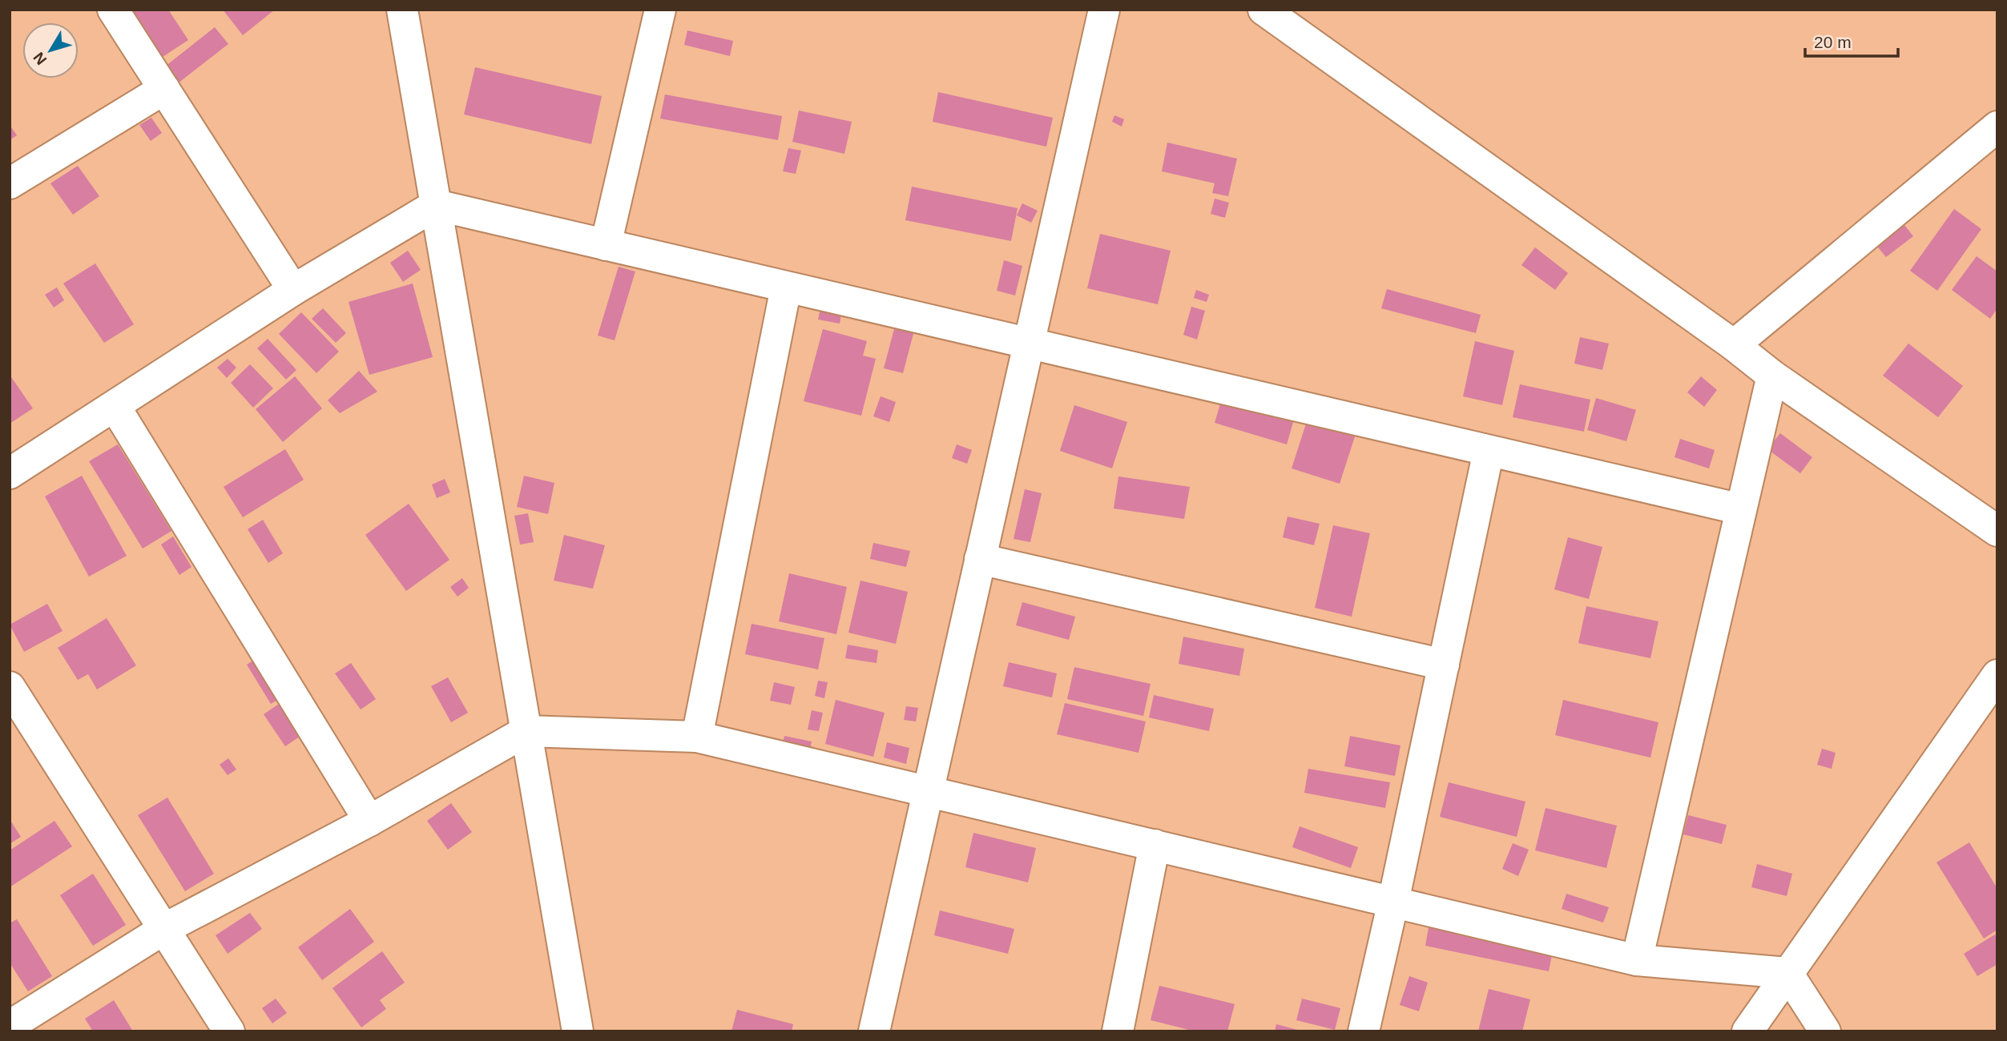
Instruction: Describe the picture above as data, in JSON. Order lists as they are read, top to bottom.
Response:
{
  "scale_bar": "20 m",
  "north": "bottom left"
}
